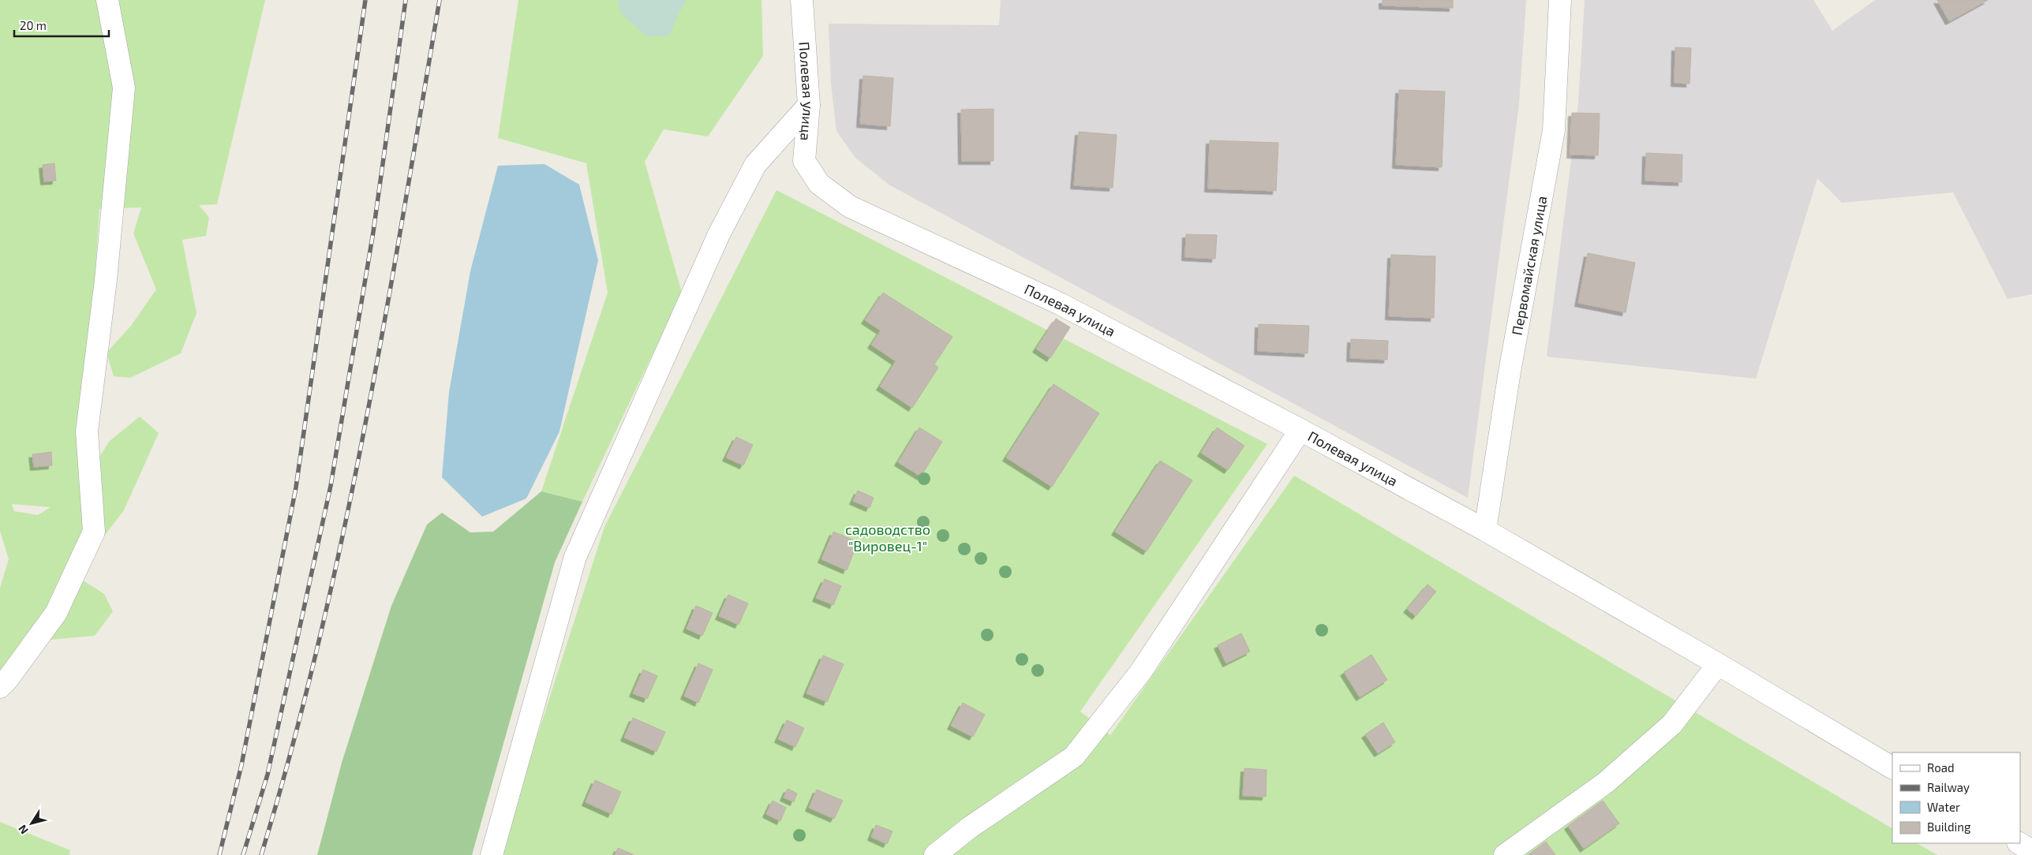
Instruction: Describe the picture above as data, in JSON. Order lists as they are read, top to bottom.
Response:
{
  "streets": {
    "street": ["Полевая улица", "Первомайская улица"]
  },
  "crossings": [
    ["Полевая улица", "Первомайская улица"]
  ],
  "parks": ["садоводство \"Вировец-1\""],
  "legend": [
    "Road",
    "Railway",
    "Water",
    "Building"
  ],
  "scale_bar": "20 m",
  "north": "bottom left"
}
